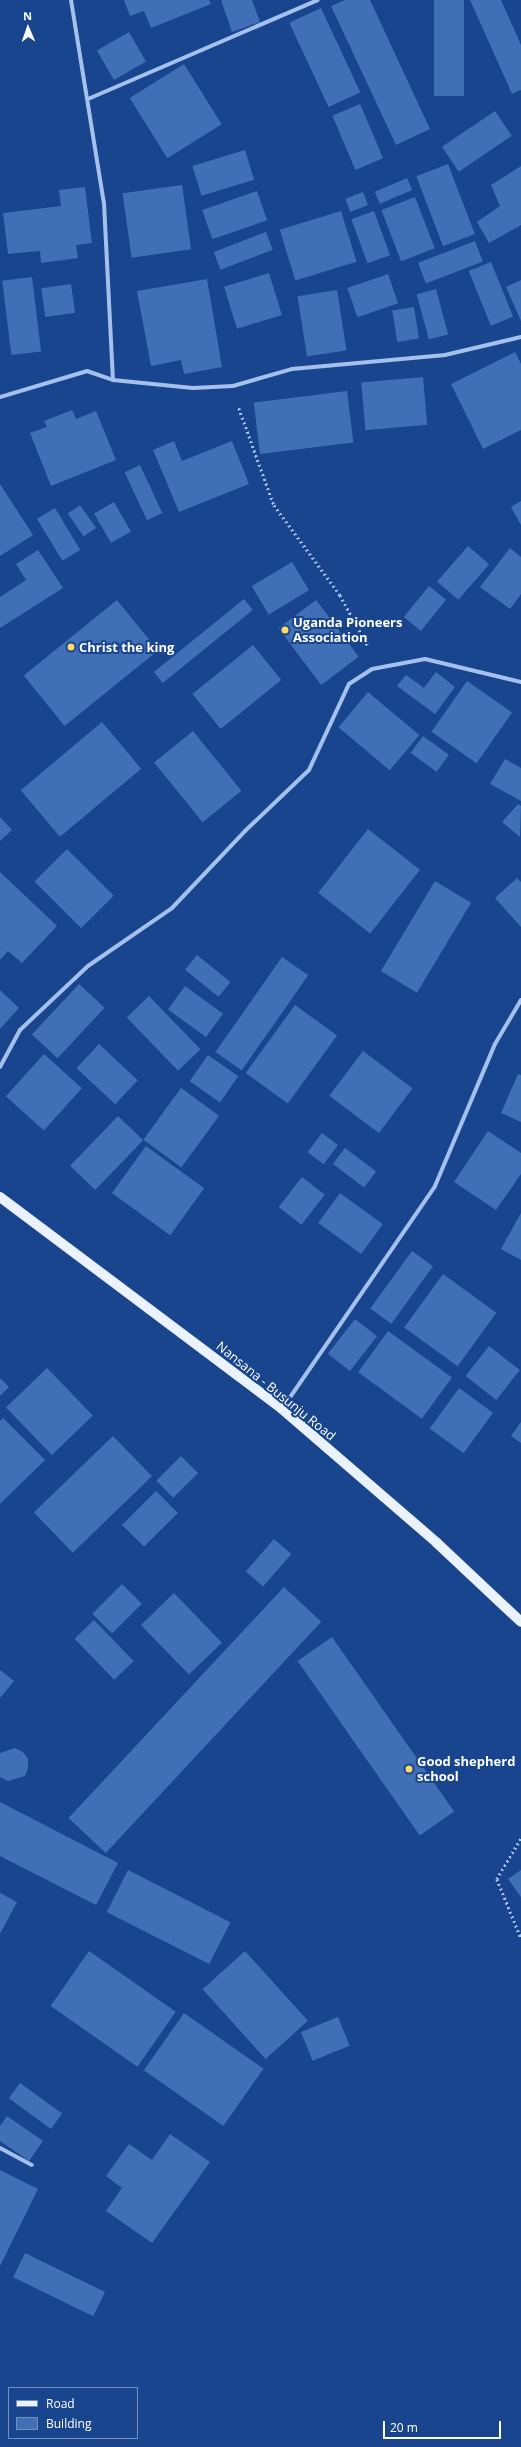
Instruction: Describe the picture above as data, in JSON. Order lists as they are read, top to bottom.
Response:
{
  "streets": {
    "main road": ["Nansana - Busunju Road"]
  },
  "places": ["Uganda Pioneers Association", "Christ the king", "Good shepherd school"],
  "legend": ["Road", "Building"],
  "scale_bar": "20 m",
  "north": "top"
}
